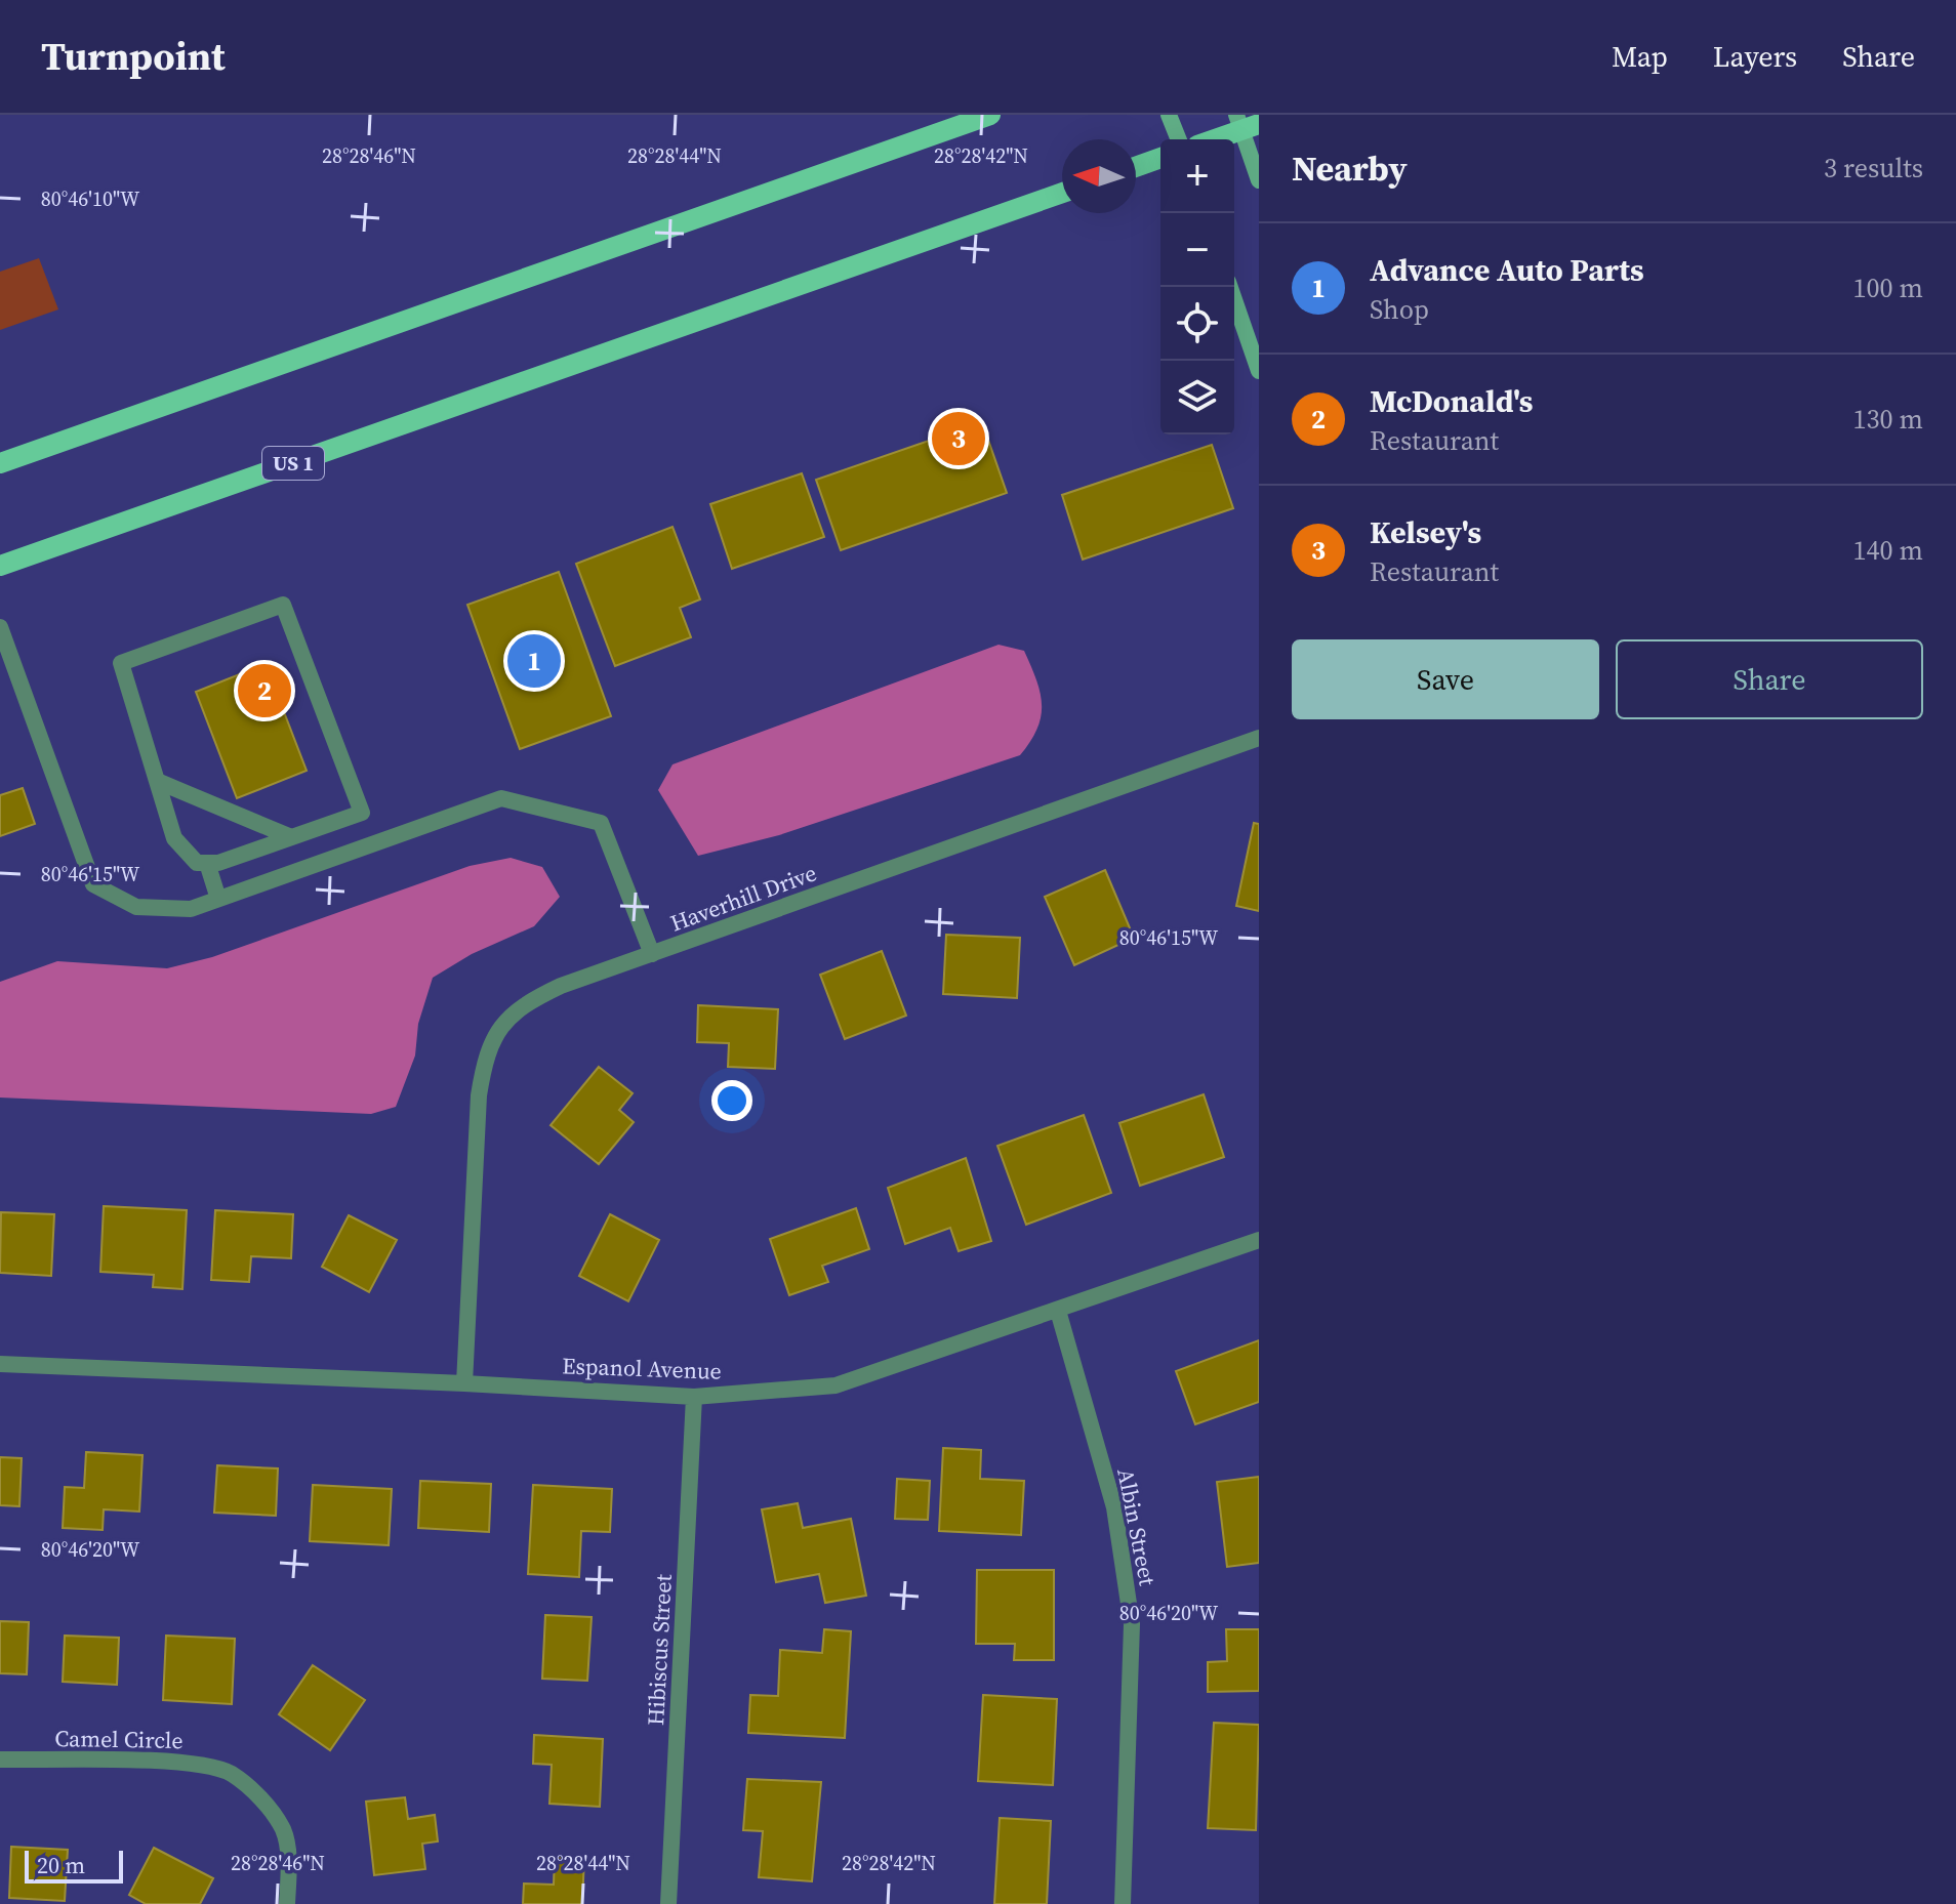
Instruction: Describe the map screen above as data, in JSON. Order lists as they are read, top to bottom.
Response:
{
  "streets": {
    "main road": ["US 1"],
    "street": [
      "Haverhill Drive",
      "Espanol Avenue",
      "Albin Street",
      "Hibiscus Street",
      "Camel Circle"
    ]
  },
  "crossings": [
    ["Haverhill Drive", "Espanol Avenue"],
    ["Espanol Avenue", "Albin Street"],
    ["Espanol Avenue", "Hibiscus Street"]
  ],
  "scale_bar": "20 m",
  "north": "left",
  "page": {
    "header": "Turnpoint",
    "nav": ["Map", "Layers", "Share"],
    "heading": ["Nearby", "3 results"],
    "map_buttons": ["+", "−"],
    "list": [
      {
        "mark": "1",
        "name": "Advance Auto Parts",
        "note": "Shop",
        "value": "100 m"
      },
      {
        "mark": "2",
        "name": "McDonald's",
        "note": "Restaurant",
        "value": "130 m"
      },
      {
        "mark": "3",
        "name": "Kelsey's",
        "note": "Restaurant",
        "value": "140 m"
      }
    ],
    "pins": ["3", "1", "2"],
    "buttons": ["Save", "Share"],
    "scale": "20 m"
  },
  "coordinates": [
    "28°28'46\"N",
    "28°28'44\"N",
    "28°28'42\"N",
    "80°46'10\"W",
    "80°46'15\"W",
    "80°46'20\"W"
  ]
}
